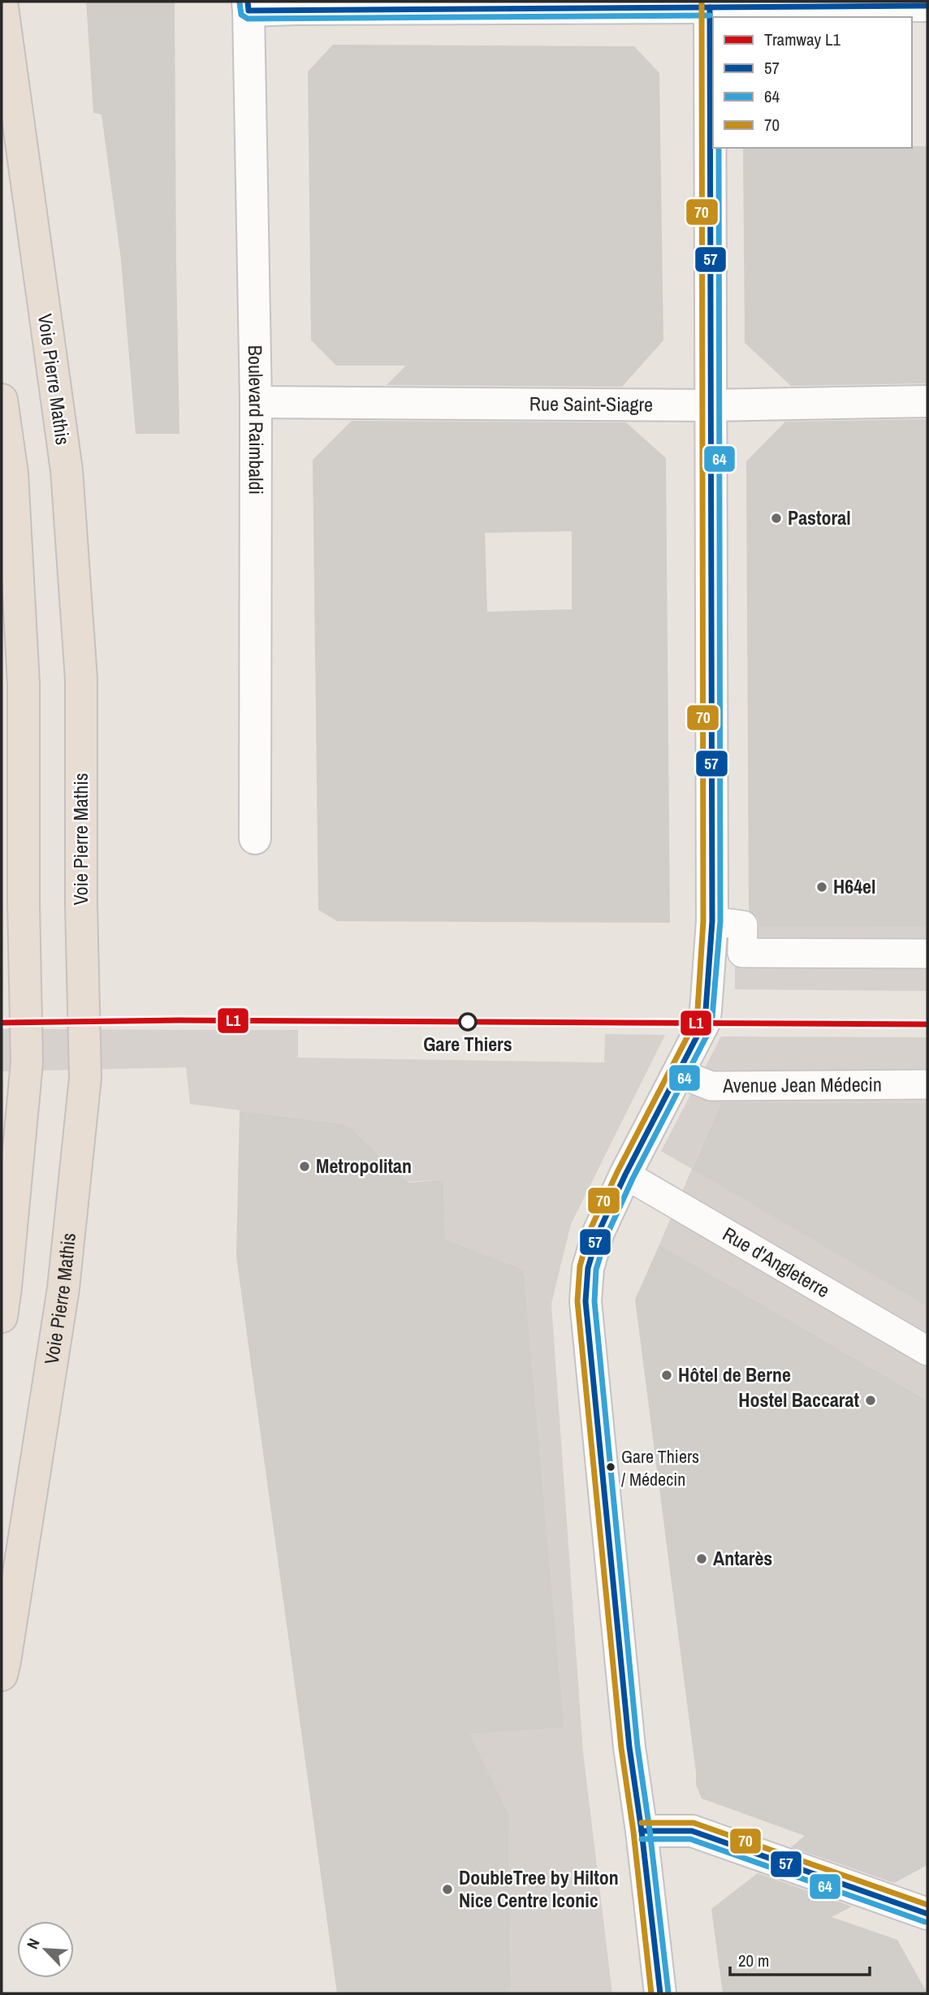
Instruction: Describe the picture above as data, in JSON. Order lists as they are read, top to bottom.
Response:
{
  "streets": {
    "highway": ["Voie Pierre Mathis"],
    "street": [
      "Rue Saint-Siagre",
      "Boulevard Raimbaldi",
      "Avenue Jean Médecin",
      "Rue d'Angleterre"
    ]
  },
  "crossings": [
    ["Rue Saint-Siagre", "Boulevard Raimbaldi"]
  ],
  "places": [
    "Pastoral",
    "H64el",
    "Gare Thiers",
    "Metropolitan",
    "Hôtel de Berne",
    "Hostel Baccarat",
    "Gare Thiers / Médecin",
    "Antarès",
    "DoubleTree by Hilton Nice Centre Iconic"
  ],
  "lines": [
    "transit line 57",
    "transit line 70",
    "transit line 64",
    "tram line L1"
  ],
  "legend": [
    "Tramway L1",
    "57",
    "64",
    "70"
  ],
  "scale_bar": "20 m",
  "north": "top left"
}
